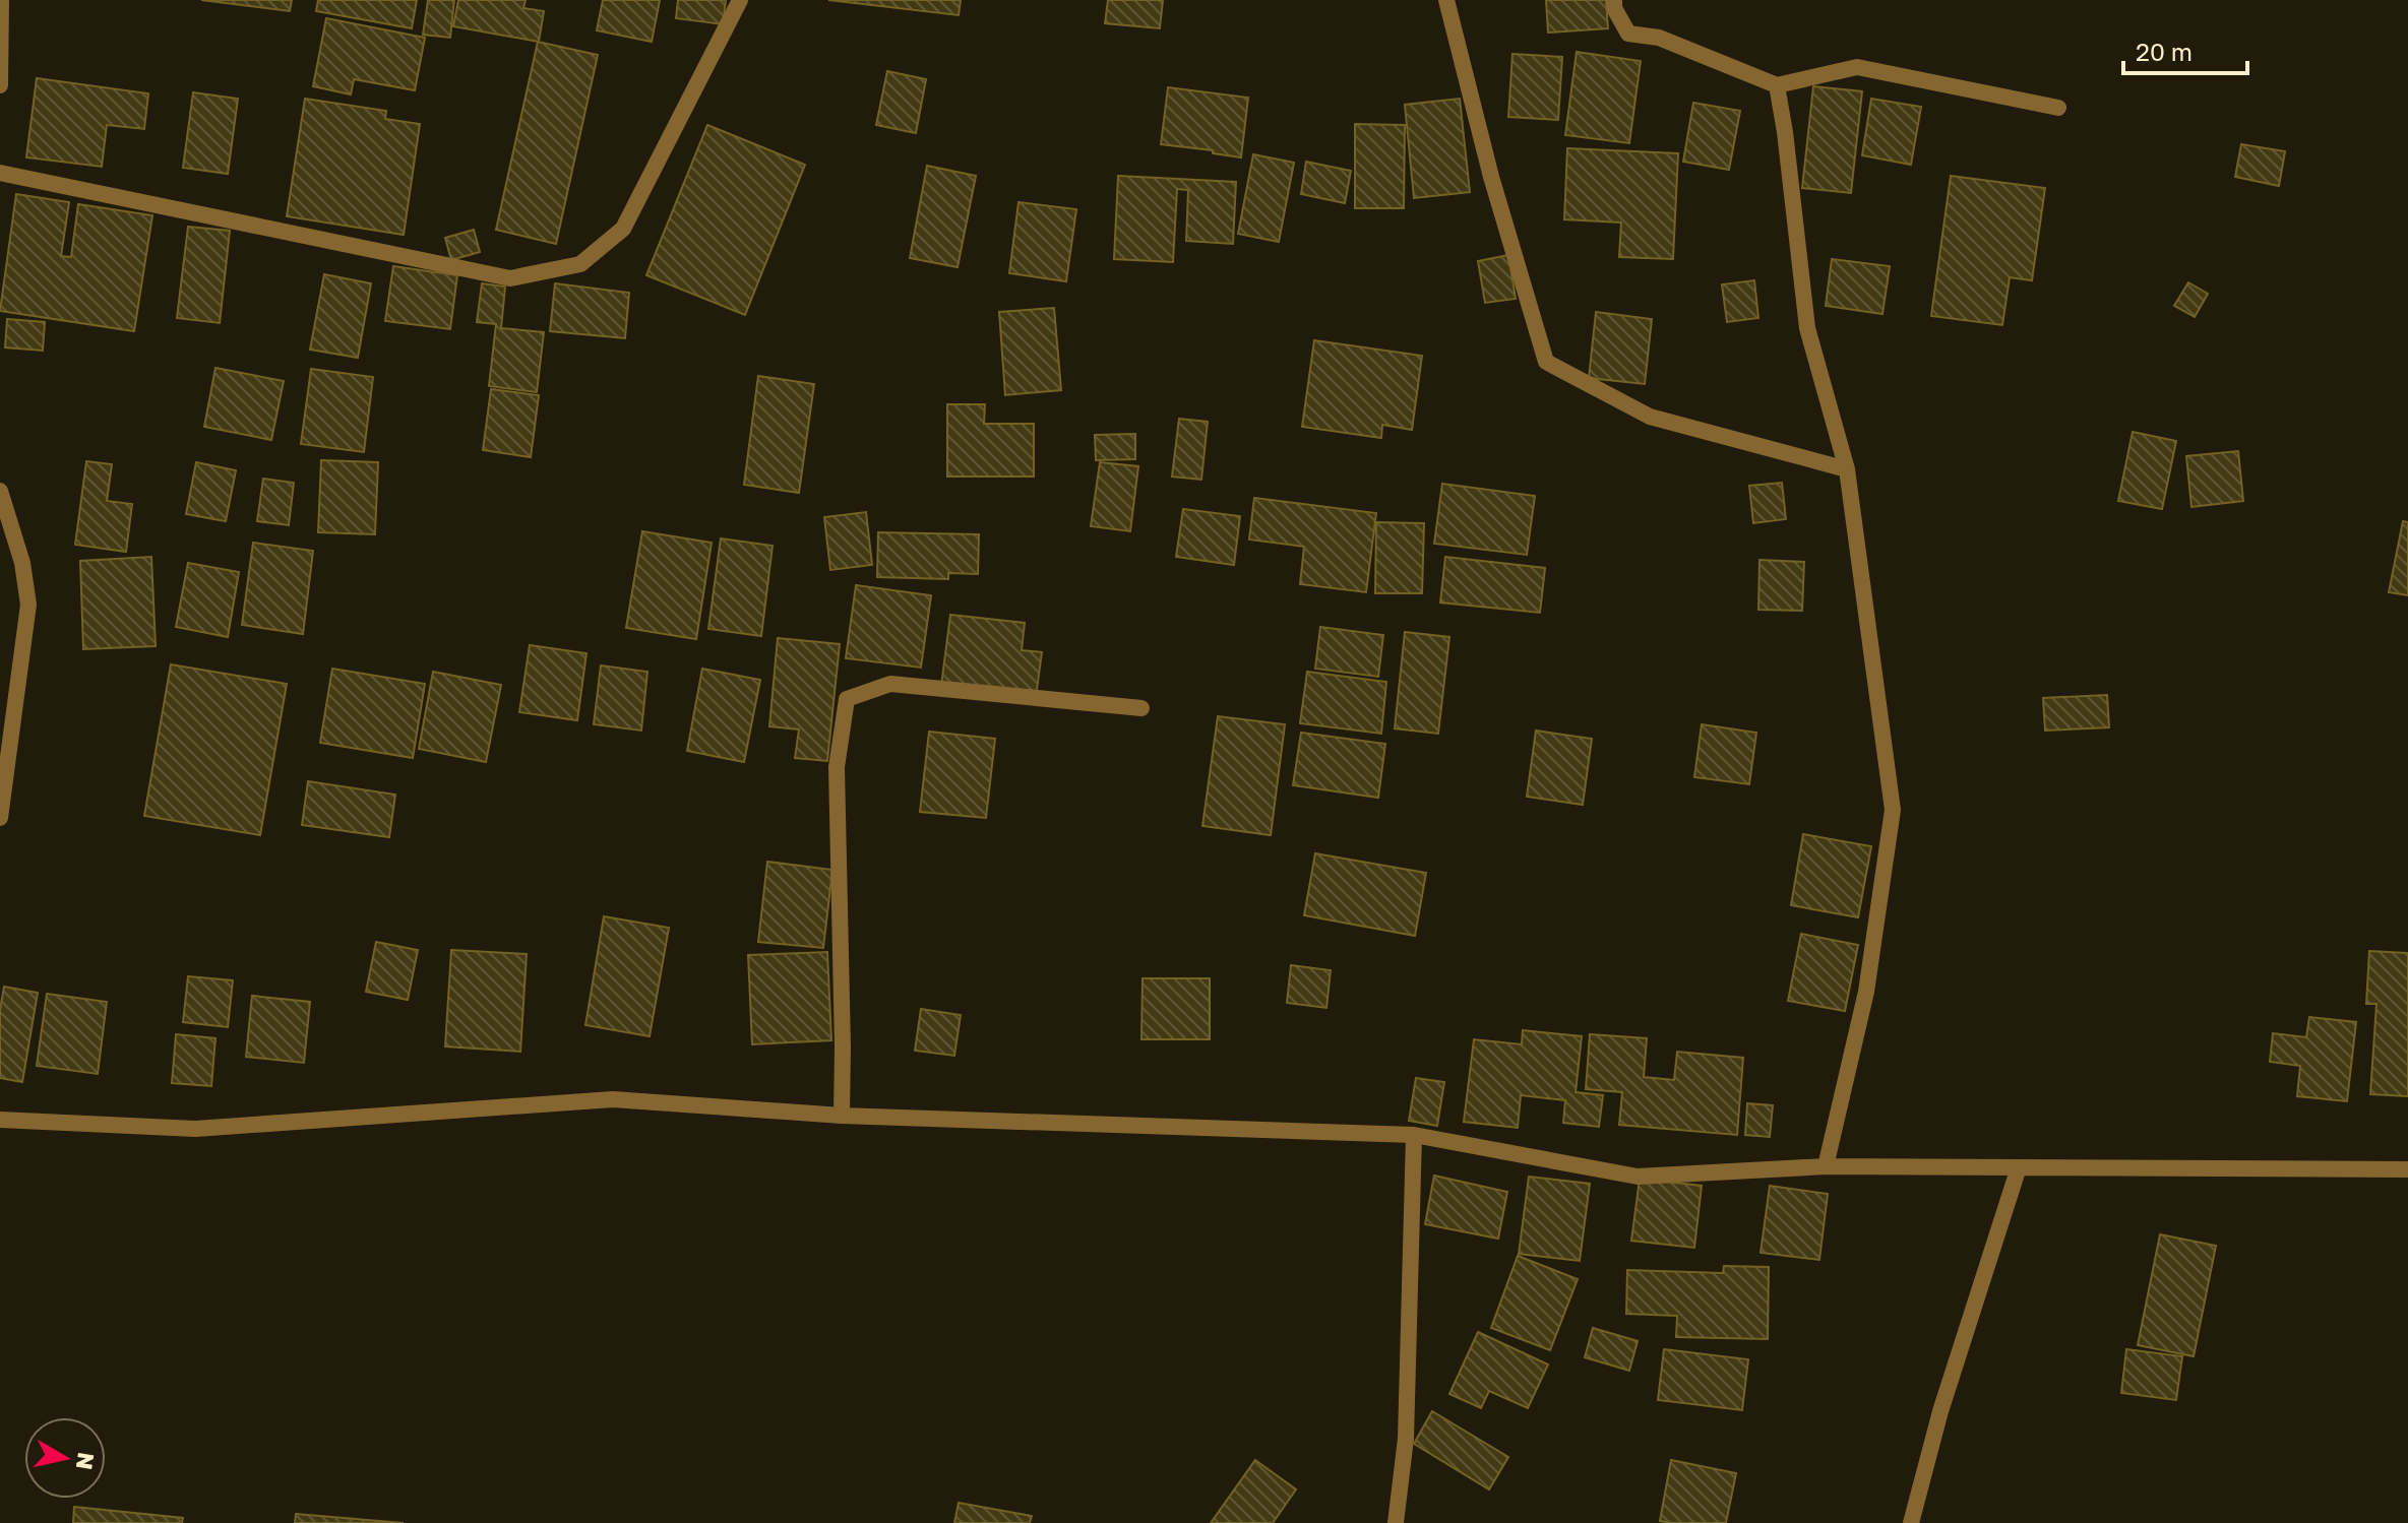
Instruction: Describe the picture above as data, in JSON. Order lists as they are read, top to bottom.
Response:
{
  "scale_bar": "20 m",
  "north": "right"
}
